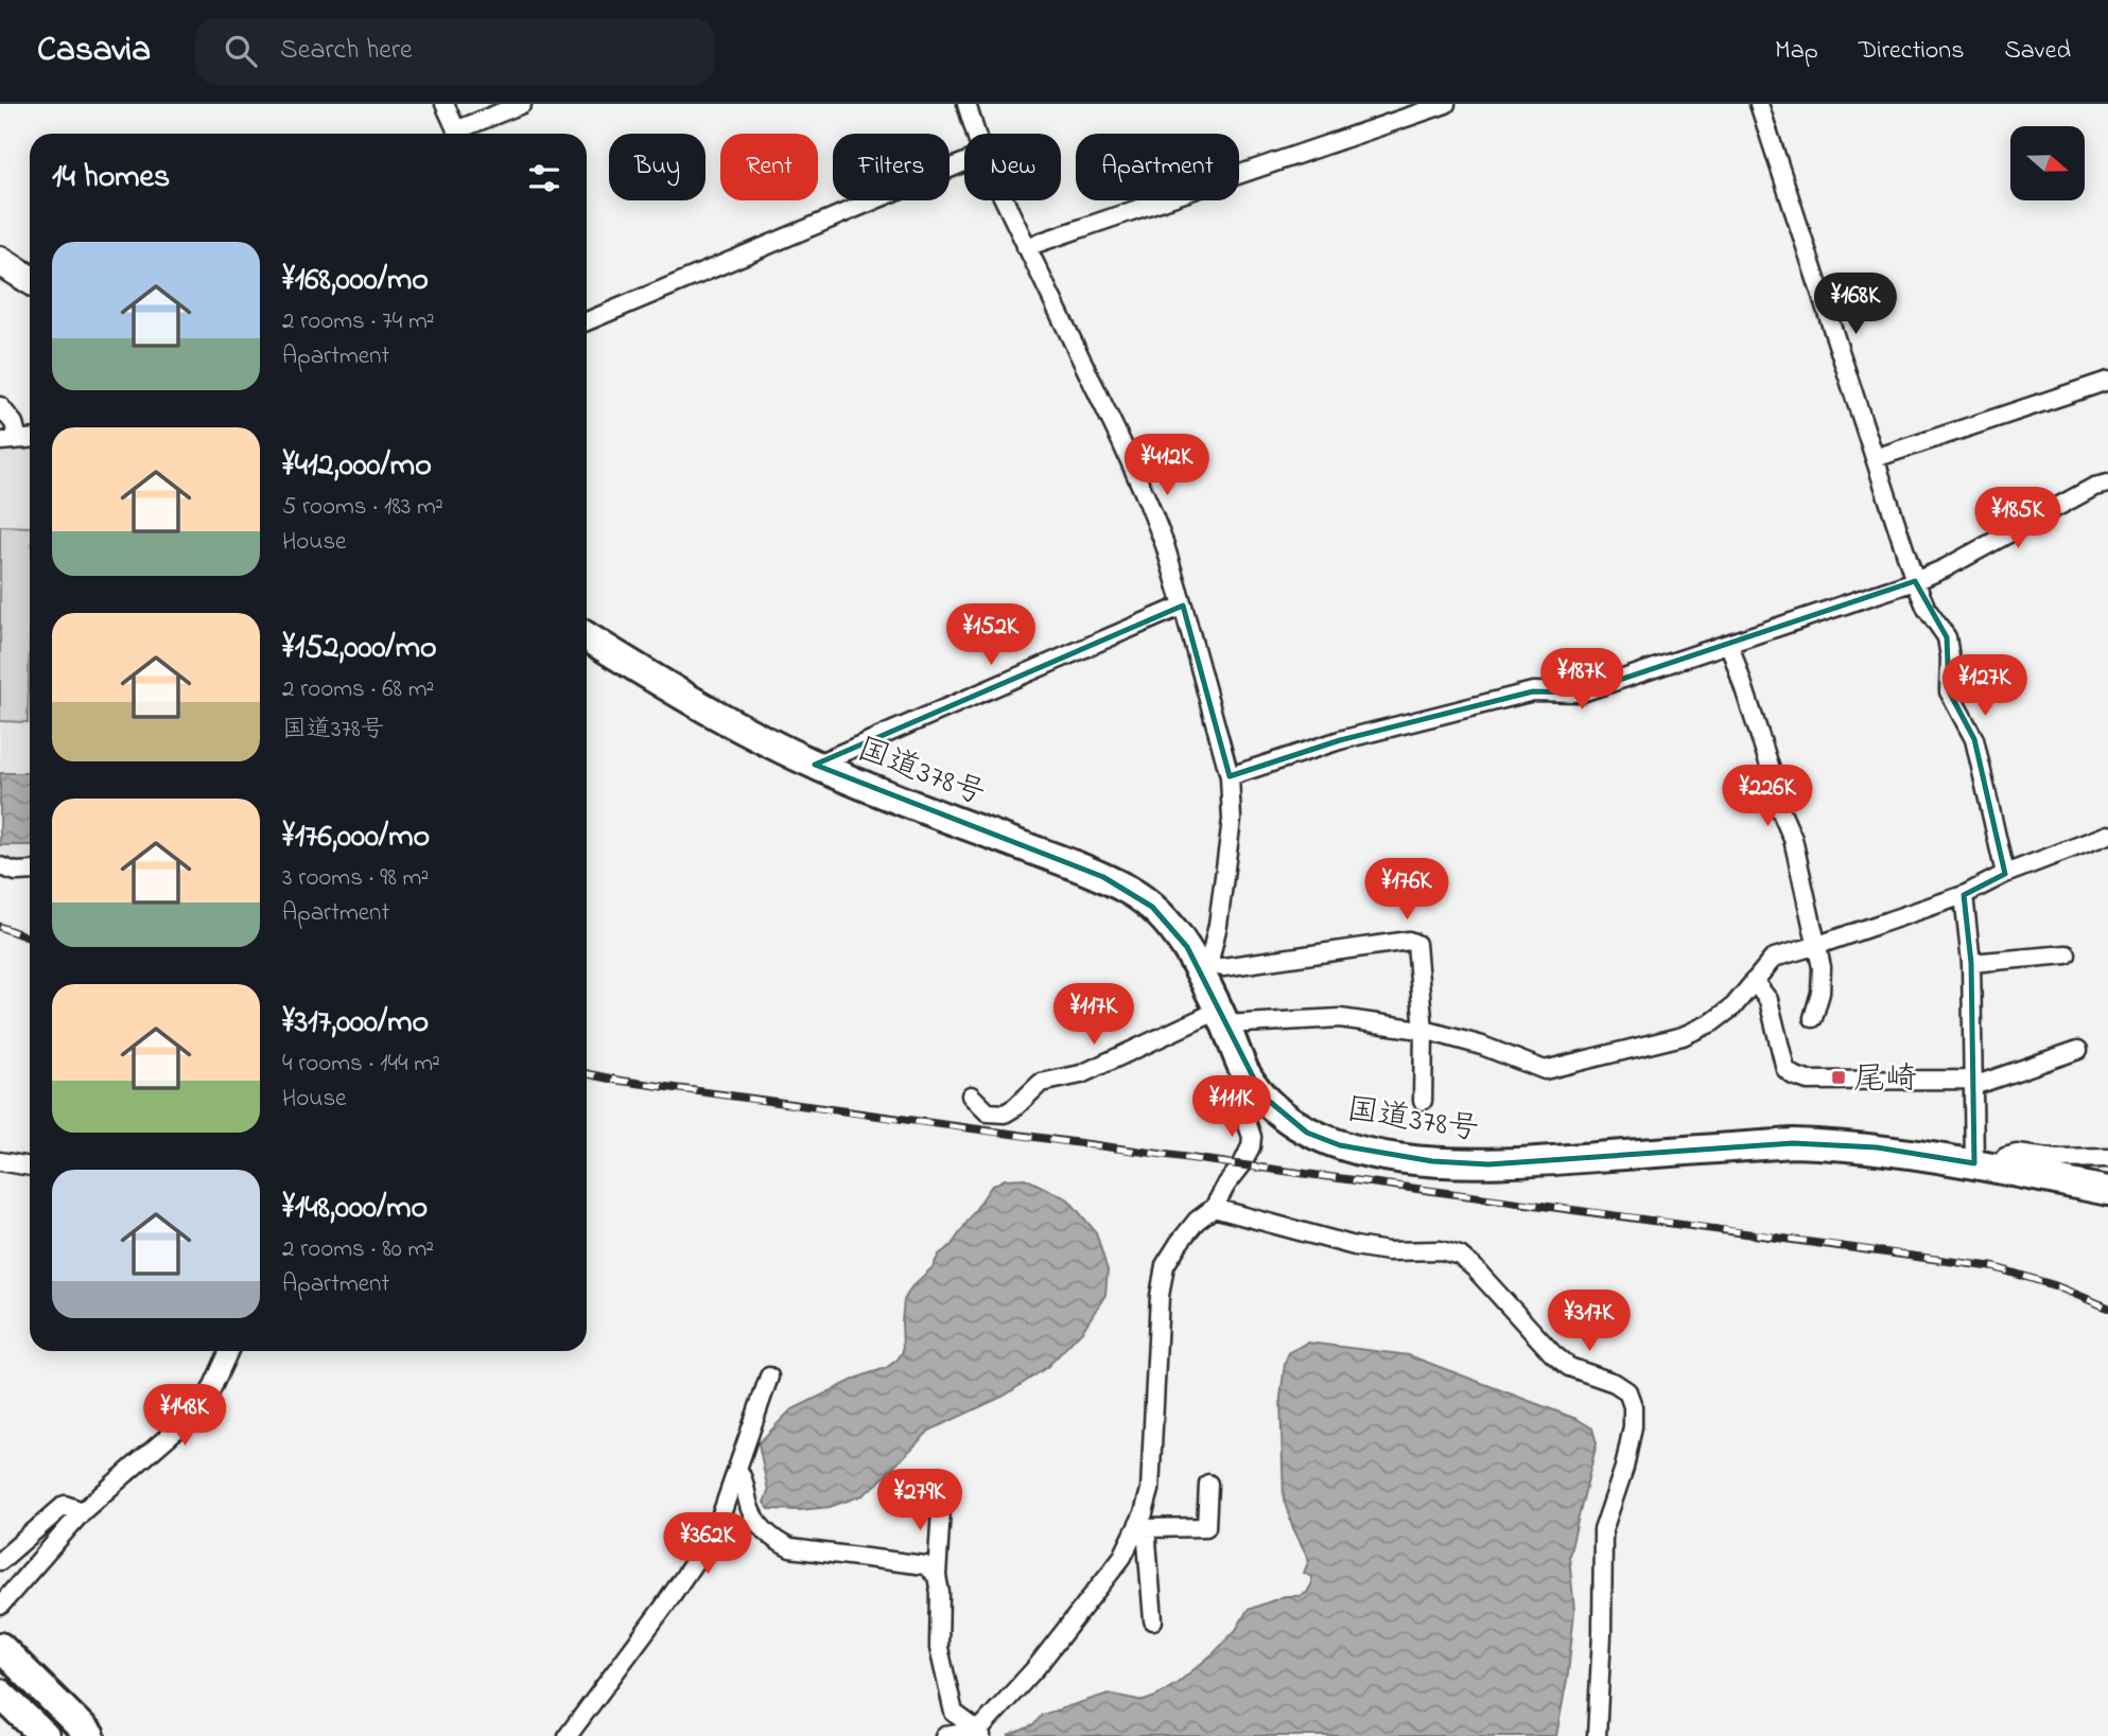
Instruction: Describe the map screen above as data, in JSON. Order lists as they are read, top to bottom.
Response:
{
  "streets": {
    "highway": ["国道378号"]
  },
  "places": {
    "transit": ["尾崎"]
  },
  "north": "right",
  "page": {
    "header": "Casavia",
    "search": "Search here",
    "nav": ["Map", "Directions", "Saved"],
    "chip": [
      "Buy",
      "Rent",
      "Filters",
      "New",
      "Apartment"
    ],
    "heading": "14 homes",
    "list": [
      {
        "name": "¥168,000/mo",
        "note": "2 rooms · 74 m² · Apartment"
      },
      {
        "name": "¥412,000/mo",
        "note": "5 rooms · 183 m² · House"
      },
      {
        "name": "¥152,000/mo",
        "note": "2 rooms · 68 m² · 国道378号"
      },
      {
        "name": "¥176,000/mo",
        "note": "3 rooms · 98 m² · Apartment"
      },
      {
        "name": "¥317,000/mo",
        "note": "4 rooms · 144 m² · House"
      },
      {
        "name": "¥148,000/mo",
        "note": "2 rooms · 80 m² · Apartment"
      }
    ],
    "price": [
      "¥168K",
      "¥412K",
      "¥185K",
      "¥152K",
      "¥187K",
      "¥127K",
      "¥226K",
      "¥176K",
      "¥117K",
      "¥111K",
      "¥317K",
      "¥148K",
      "¥279K",
      "¥362K"
    ]
  }
}
